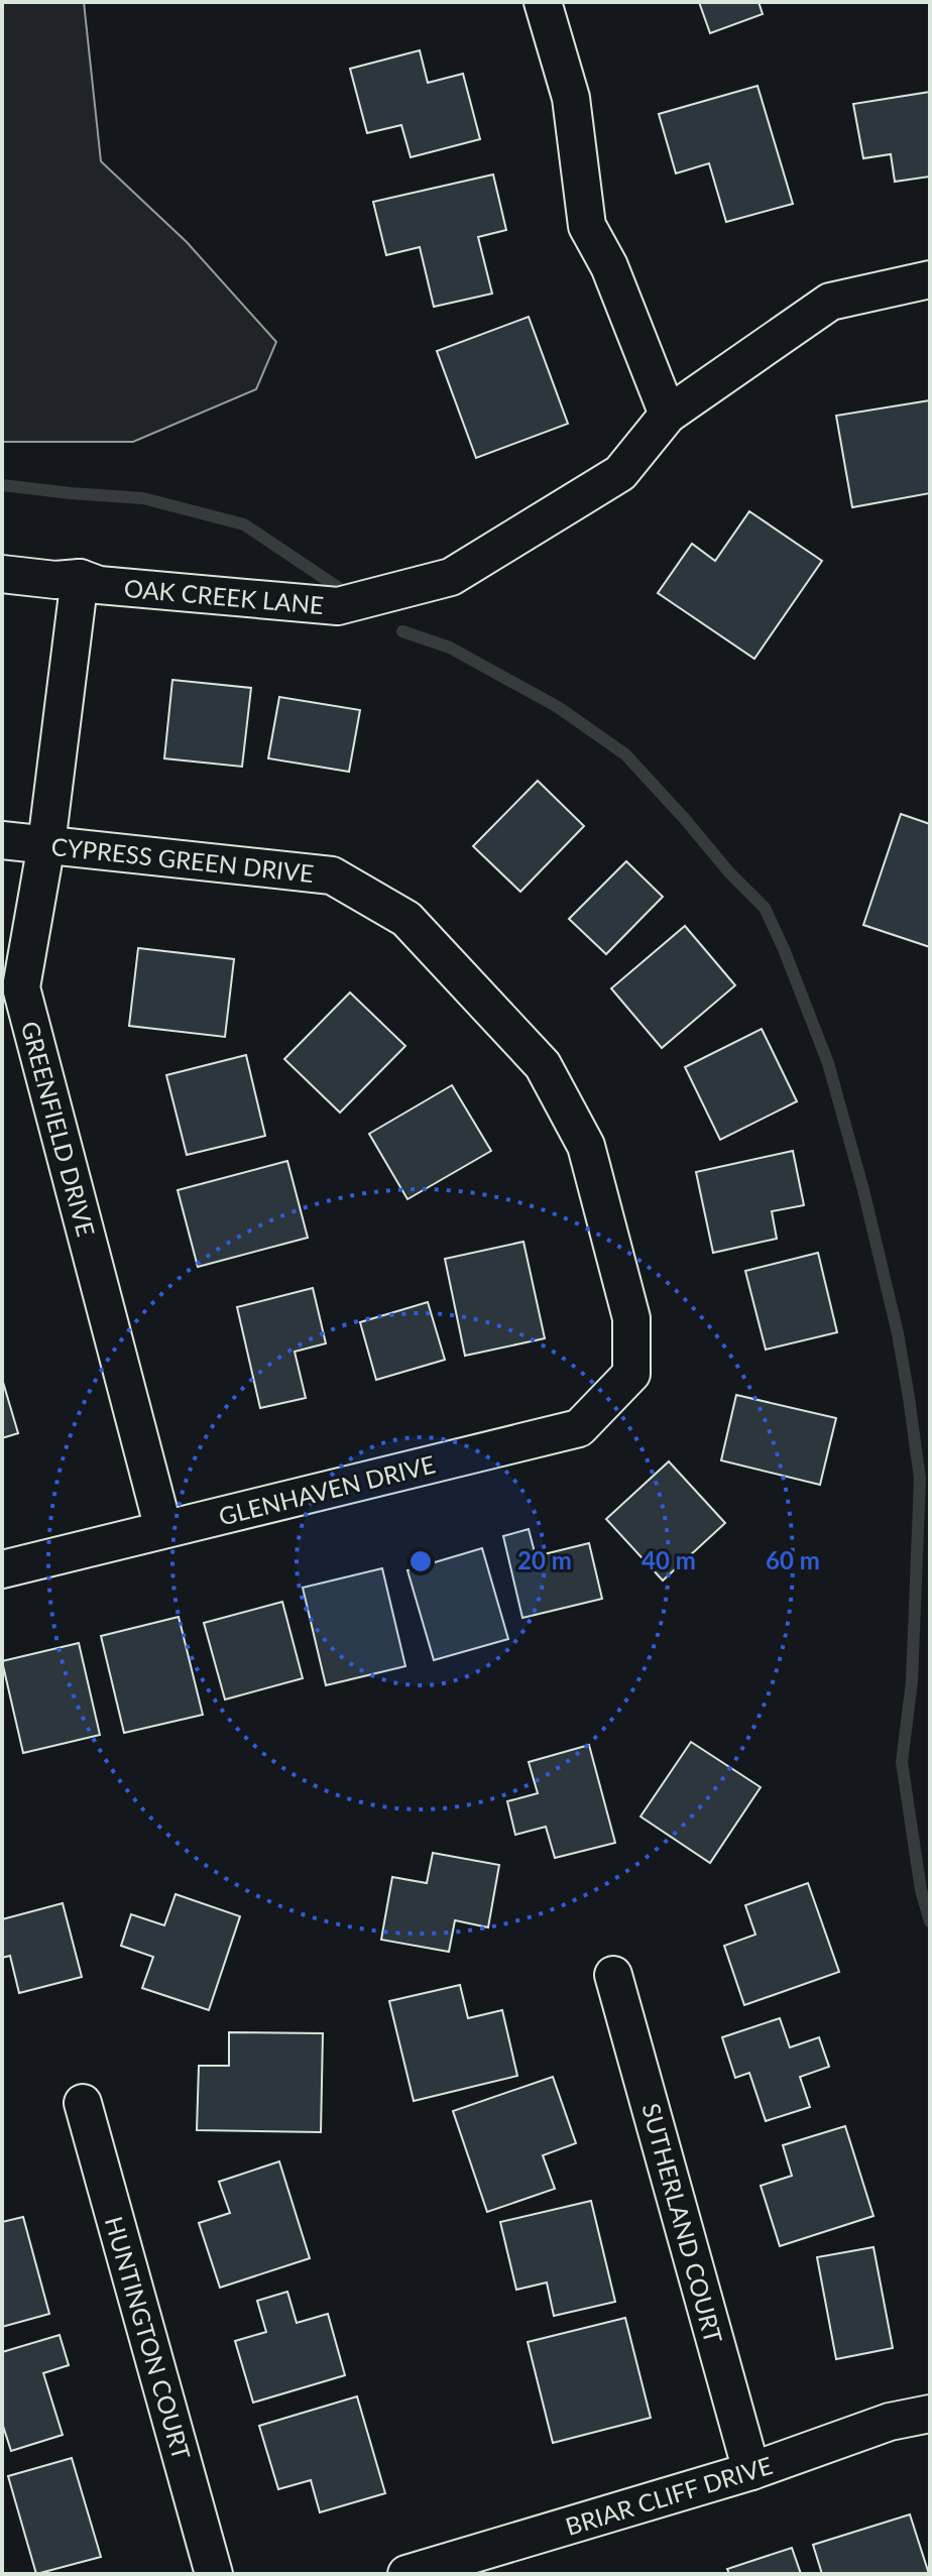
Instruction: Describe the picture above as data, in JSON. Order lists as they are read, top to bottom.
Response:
{
  "streets": {
    "street": [
      "OAK CREEK LANE",
      "CYPRESS GREEN DRIVE",
      "GREENFIELD DRIVE",
      "GLENHAVEN DRIVE",
      "SUTHERLAND COURT",
      "HUNTINGTON COURT",
      "BRIAR CLIFF DRIVE"
    ]
  },
  "crossings": [
    ["OAK CREEK LANE", "GREENFIELD DRIVE"],
    ["CYPRESS GREEN DRIVE", "GREENFIELD DRIVE"],
    ["CYPRESS GREEN DRIVE", "GLENHAVEN DRIVE"],
    ["GREENFIELD DRIVE", "GLENHAVEN DRIVE"],
    ["SUTHERLAND COURT", "BRIAR CLIFF DRIVE"]
  ],
  "rings": ["20 m", "40 m", "60 m"]
}
